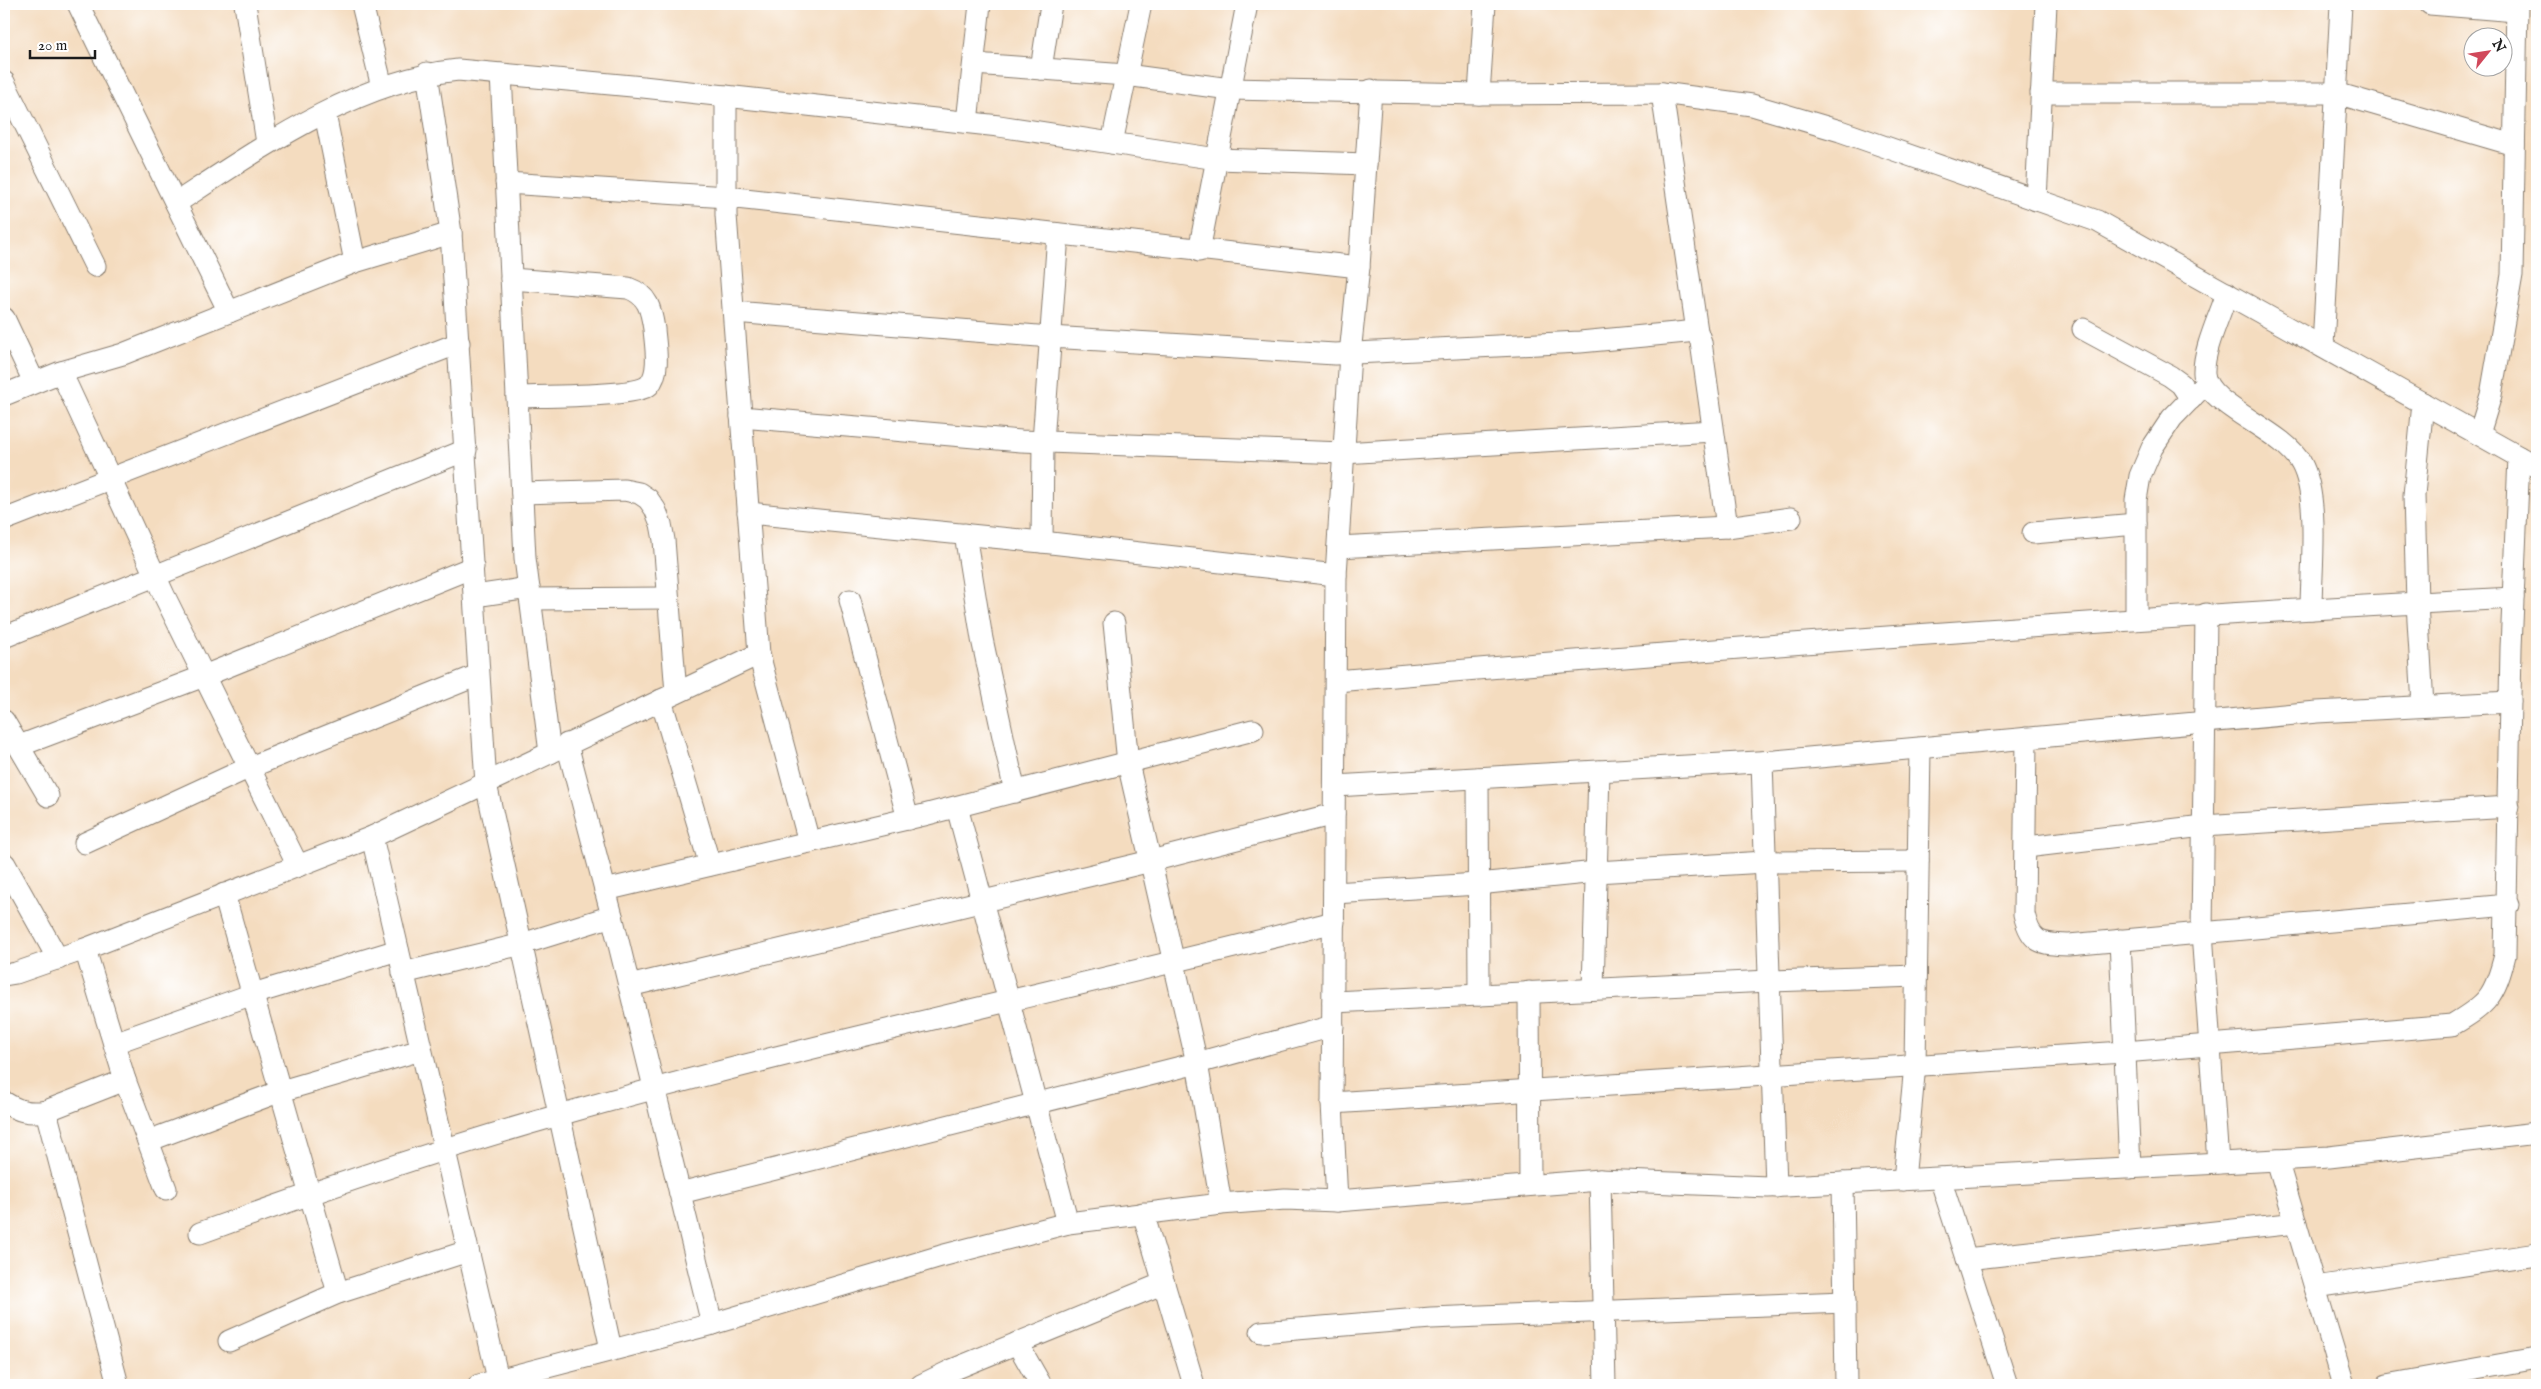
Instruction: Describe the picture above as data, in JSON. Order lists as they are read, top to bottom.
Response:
{
  "scale_bar": "20 m",
  "north": "top right"
}
